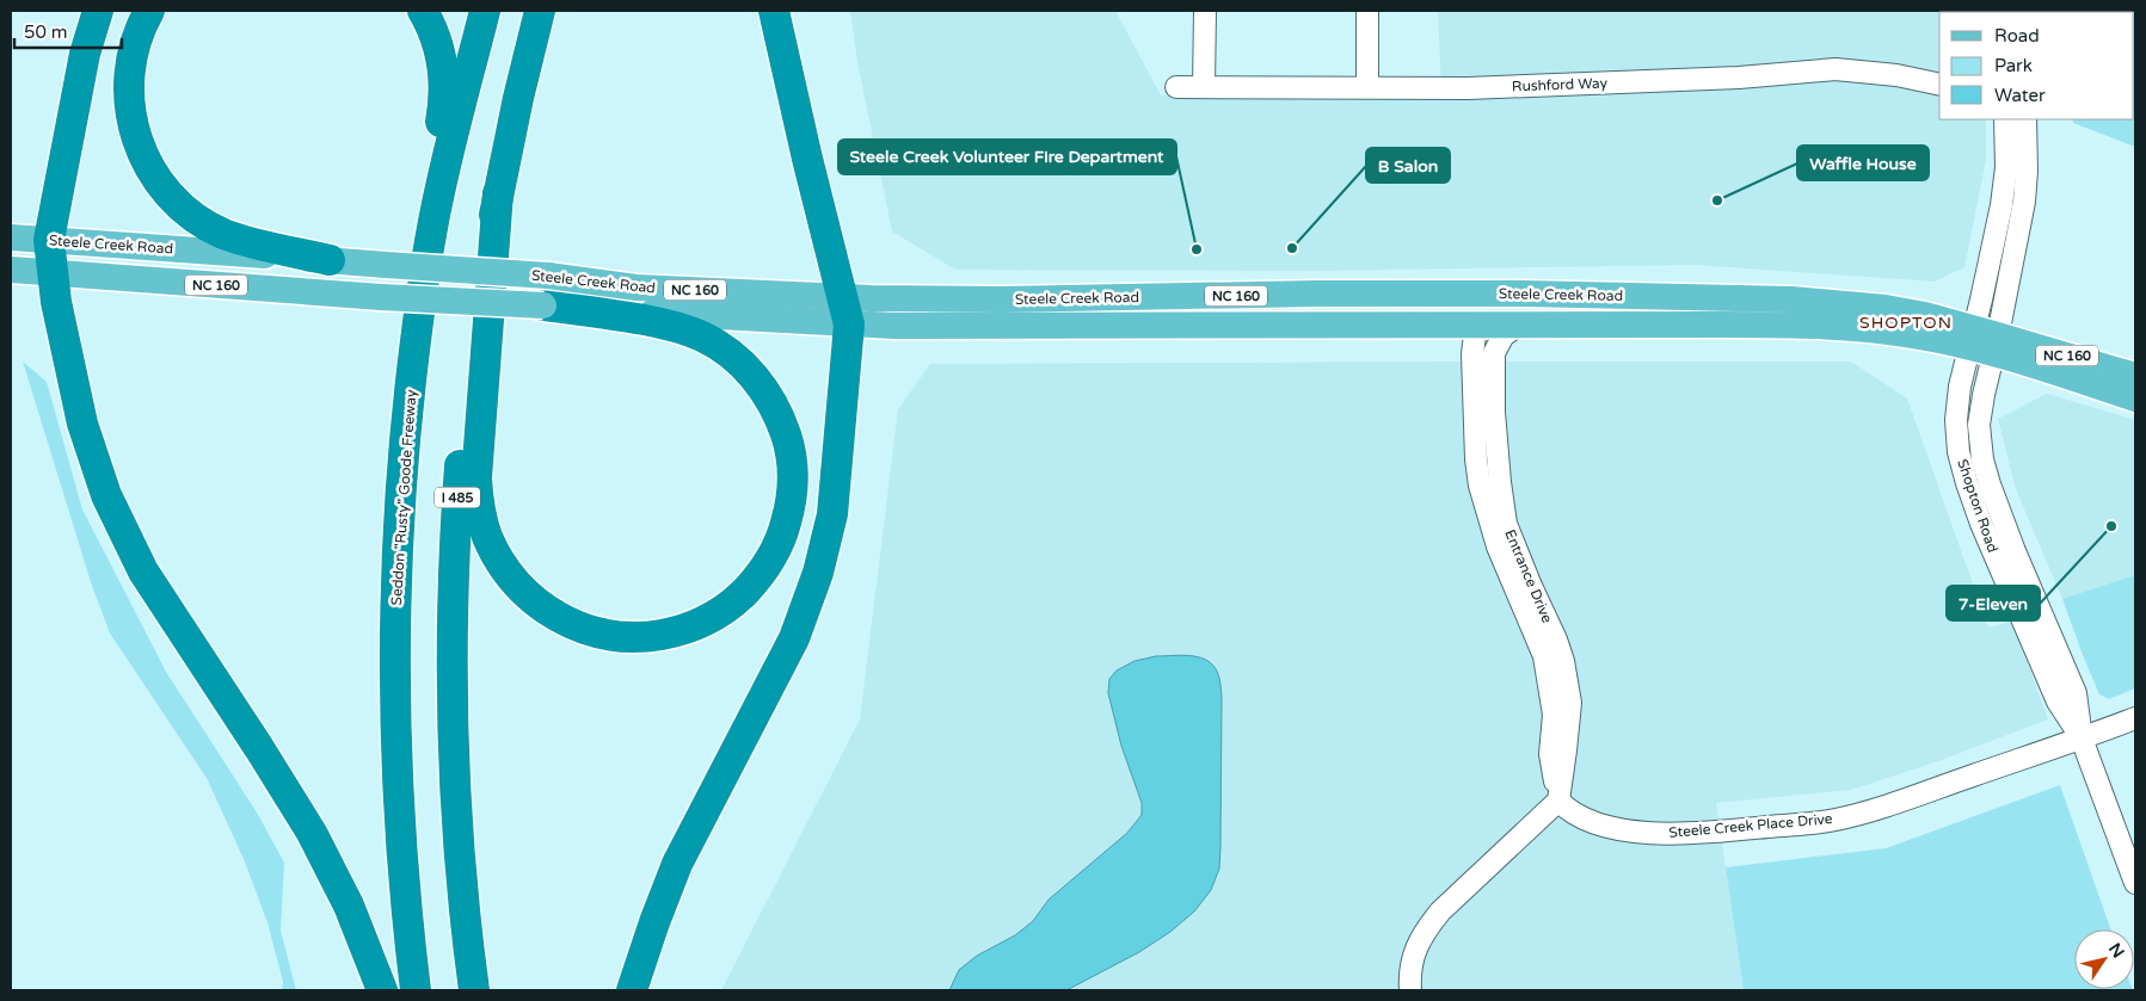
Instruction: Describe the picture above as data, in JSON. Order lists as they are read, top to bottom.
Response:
{
  "streets": {
    "highway": ["Seddon \"Rusty\" Goode Freeway", "I 485"],
    "main road": ["Steele Creek Road", "NC 160"],
    "street": [
      "Rushford Way",
      "Shopton Road",
      "Entrance Drive",
      "Steele Creek Place Drive"
    ]
  },
  "crossings": [
    ["Steele Creek Road", "Shopton Road"],
    ["Steele Creek Road", "Entrance Drive"],
    ["Shopton Road", "Steele Creek Place Drive"],
    ["Entrance Drive", "Steele Creek Place Drive"]
  ],
  "districts": ["SHOPTON"],
  "places": [
    "Waffle House",
    "B Salon",
    "Steele Creek Volunteer Fire Department",
    "7-Eleven"
  ],
  "legend": ["Road", "Park", "Water"],
  "scale_bar": "50 m",
  "north": "top right"
}
